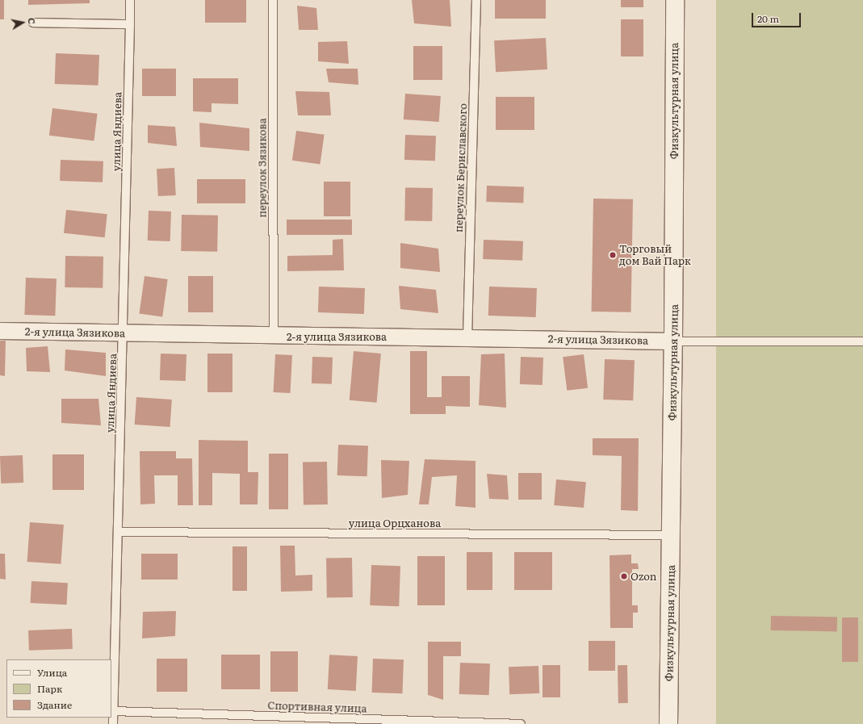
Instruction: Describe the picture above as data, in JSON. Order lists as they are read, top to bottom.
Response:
{
  "streets": {
    "main road": ["Физкультурная улица"],
    "street": ["2-я улица Зязикова"],
    "lane": [
      "улица Яндиева",
      "переулок Зязикова",
      "переулок Бериславского",
      "улица Орцханова",
      "Спортивная улица"
    ]
  },
  "crossings": [
    ["Физкультурная улица", "2-я улица Зязикова"],
    ["Физкультурная улица", "улица Орцханова"],
    ["улица Яндиева", "2-я улица Зязикова"],
    ["улица Яндиева", "улица Орцханова"],
    ["улица Яндиева", "Спортивная улица"],
    ["переулок Зязикова", "2-я улица Зязикова"],
    ["переулок Бериславского", "2-я улица Зязикова"]
  ],
  "places": ["Торговый дом Вай Парк", "Ozon"],
  "legend": ["Улица", "Парк", "Здание"],
  "scale_bar": "20 m",
  "north": "right"
}
